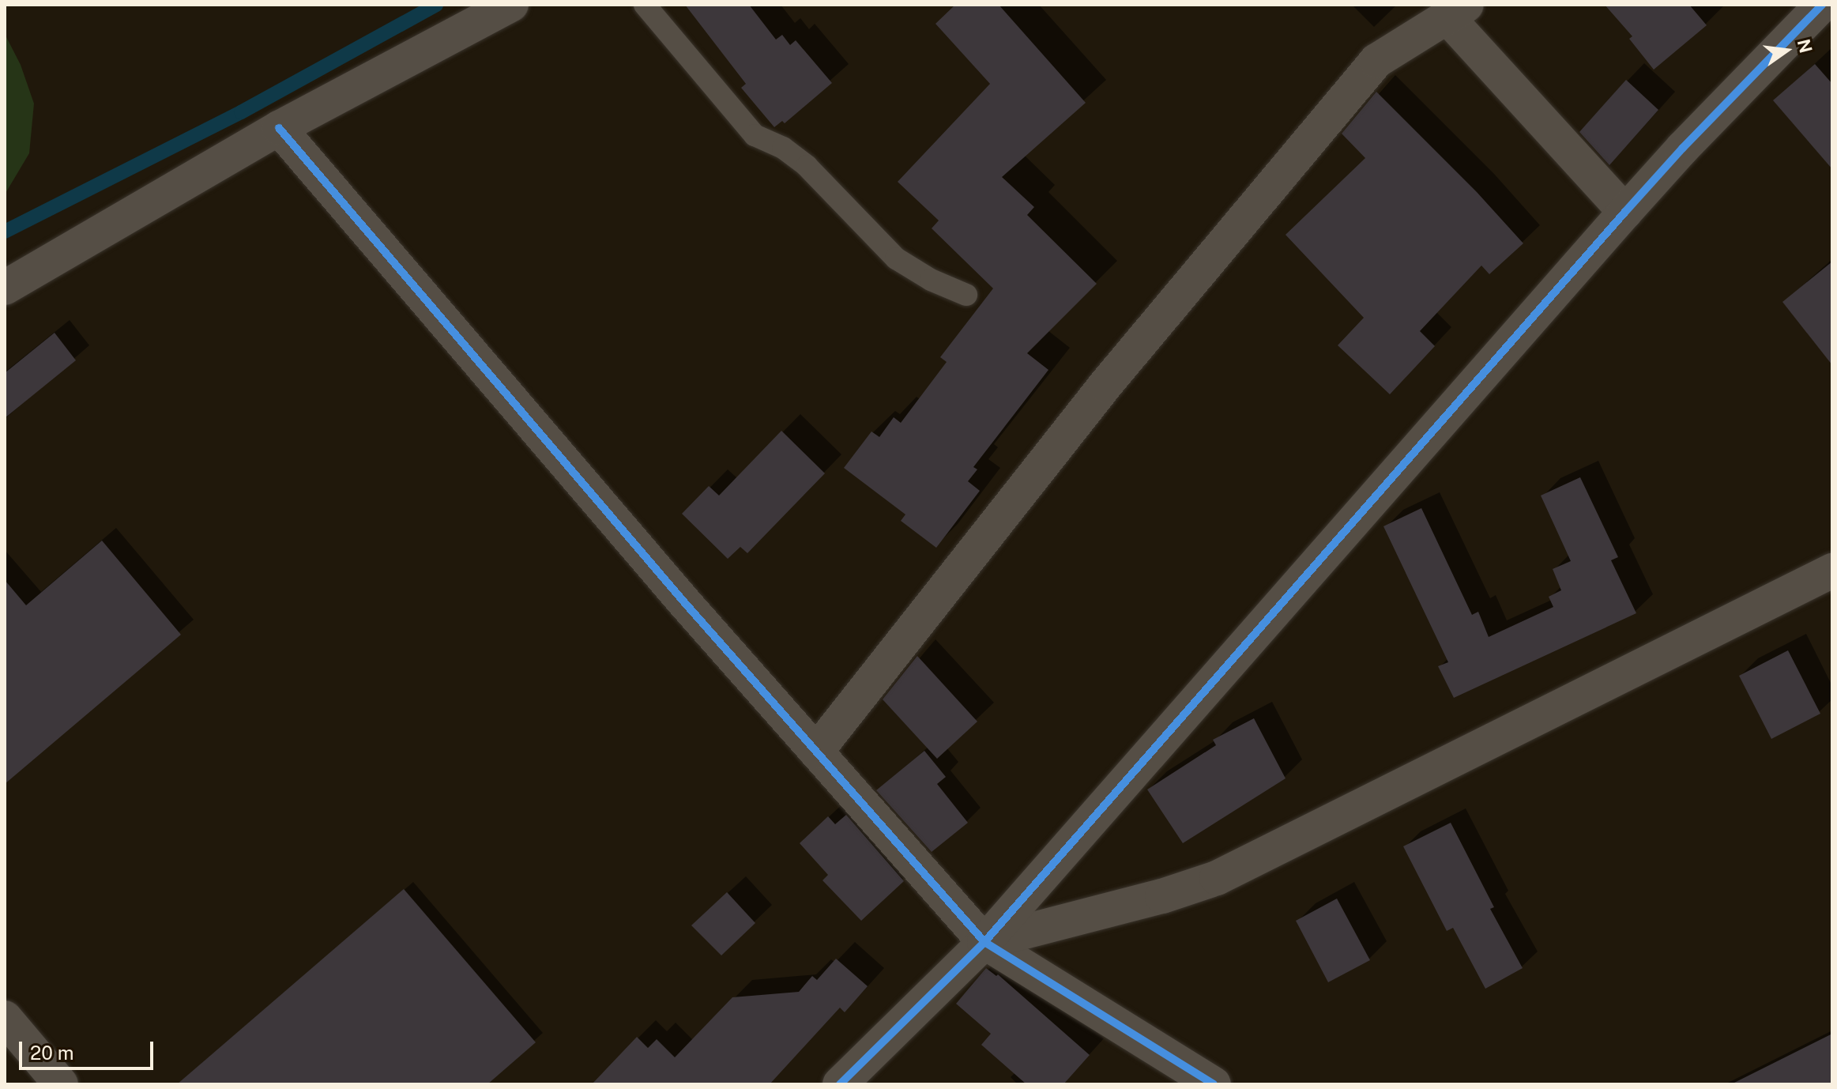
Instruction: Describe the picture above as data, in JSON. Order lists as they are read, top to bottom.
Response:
{
  "scale_bar": "20 m",
  "north": "right"
}
